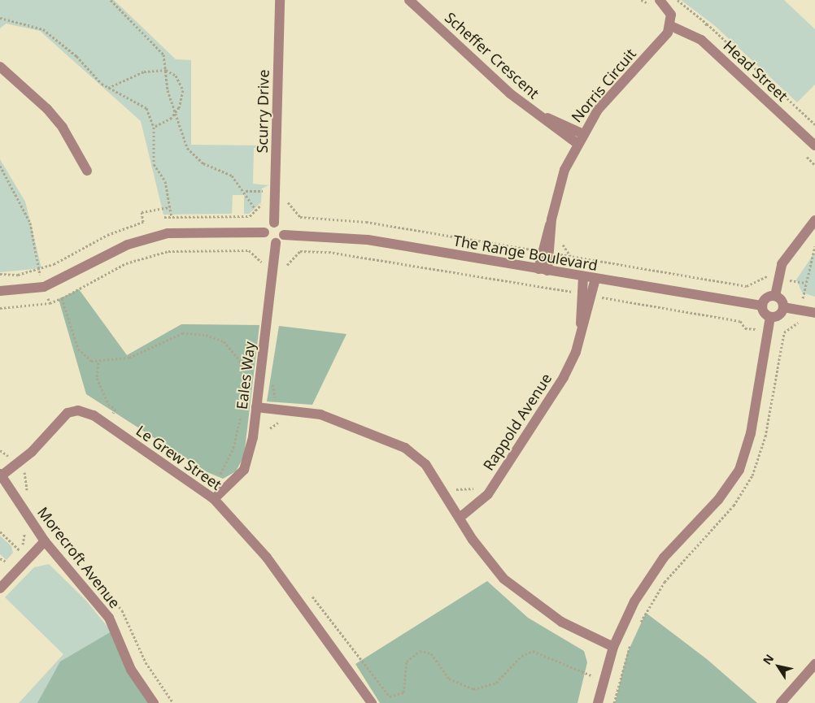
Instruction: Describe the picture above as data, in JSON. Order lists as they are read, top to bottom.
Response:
{
  "streets": {
    "street": [
      "Scheffer Crescent",
      "Head Street",
      "Norris Circuit",
      "Scurry Drive",
      "The Range Boulevard",
      "Eales Way",
      "Rappold Avenue",
      "Le Grew Street",
      "Morecroft Avenue"
    ]
  },
  "crossings": [
    ["Scheffer Crescent", "Norris Circuit"],
    ["Head Street", "Norris Circuit"],
    ["Norris Circuit", "The Range Boulevard"],
    ["Scurry Drive", "The Range Boulevard"],
    ["Scurry Drive", "Eales Way"],
    ["The Range Boulevard", "Eales Way"],
    ["The Range Boulevard", "Rappold Avenue"],
    ["Eales Way", "Le Grew Street"],
    ["Le Grew Street", "Morecroft Avenue"]
  ],
  "north": "top left"
}
